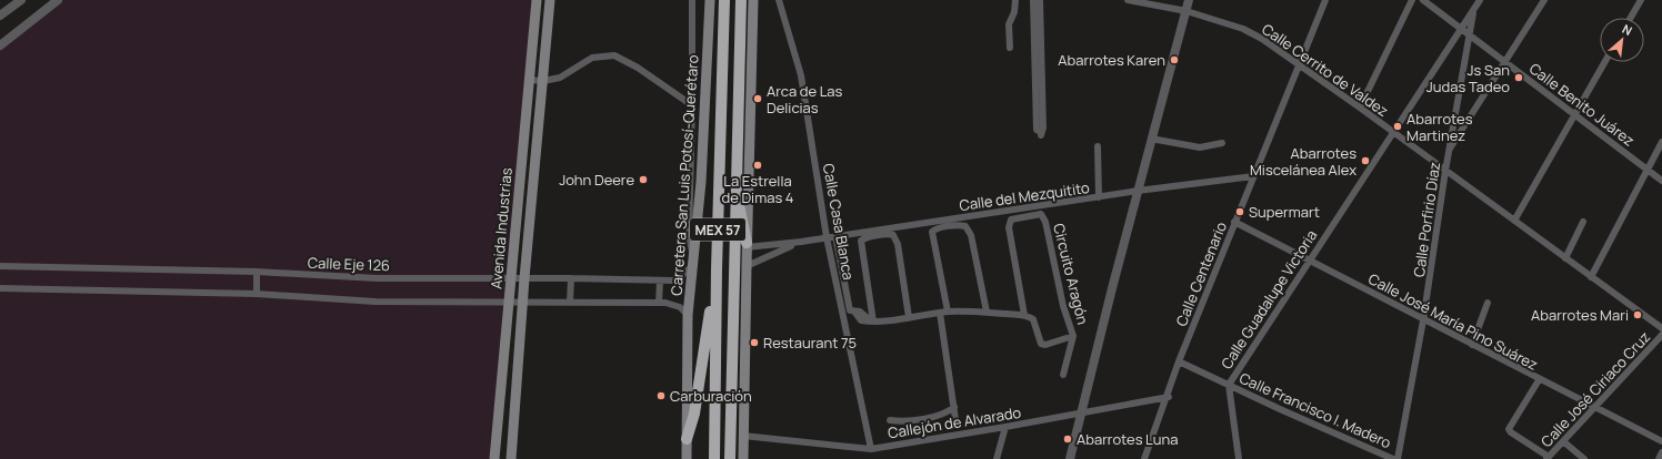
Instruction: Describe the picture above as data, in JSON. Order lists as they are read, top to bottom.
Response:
{
  "streets": {
    "highway": ["MEX 57"],
    "main road": ["Carretera San Luis Potosí-Querétaro", "Avenida Industrias"],
    "street": [
      "Calle Cerrito de Valdez",
      "Calle Benito Juárez",
      "Calle del Mezquitito",
      "Calle Porfirio Díaz",
      "Calle Casa Blanca",
      "Calle Eje 126",
      "Circuito Aragón",
      "Calle Centenario",
      "Calle Guadalupe Victoria",
      "Calle José María Pino Suárez",
      "Calle José Ciriaco Cruz",
      "Calle Francisco I. Madero",
      "Callejón de Alvarado"
    ]
  },
  "crossings": [
    ["Calle Cerrito de Valdez", "Calle Porfirio Díaz"],
    ["Calle Cerrito de Valdez", "Calle Centenario"],
    ["Calle Cerrito de Valdez", "Calle Guadalupe Victoria"],
    ["Calle Benito Juárez", "Calle Porfirio Díaz"],
    ["Calle Benito Juárez", "Calle Guadalupe Victoria"],
    ["Carretera San Luis Potosí-Querétaro", "Calle Eje 126"],
    ["Calle del Mezquitito", "Calle Casa Blanca"],
    ["Calle del Mezquitito", "Calle Centenario"],
    ["Calle Porfirio Díaz", "Calle Guadalupe Victoria"],
    ["Calle Porfirio Díaz", "Calle José María Pino Suárez"],
    ["Calle Casa Blanca", "Callejón de Alvarado"],
    ["Avenida Industrias", "Calle Eje 126"],
    ["Calle Centenario", "Calle José María Pino Suárez"],
    ["Calle Centenario", "Calle Francisco I. Madero"],
    ["Calle Centenario", "Callejón de Alvarado"],
    ["Calle Guadalupe Victoria", "Calle José María Pino Suárez"],
    ["Calle Guadalupe Victoria", "Calle Francisco I. Madero"],
    ["Calle José María Pino Suárez", "Calle José Ciriaco Cruz"]
  ],
  "places": [
    "Abarrotes Karen",
    "Js San Judas Tadeo",
    "Arca de Las Delicias",
    "Abarrotes Martinez",
    "Abarrotes Miscelánea Alex",
    "La Estrella de Dimas 4",
    "John Deere",
    "Supermart",
    "Abarrotes Mari",
    "Restaurant 75",
    "Carburación",
    "Abarrotes Luna"
  ],
  "north": "top right"
}
